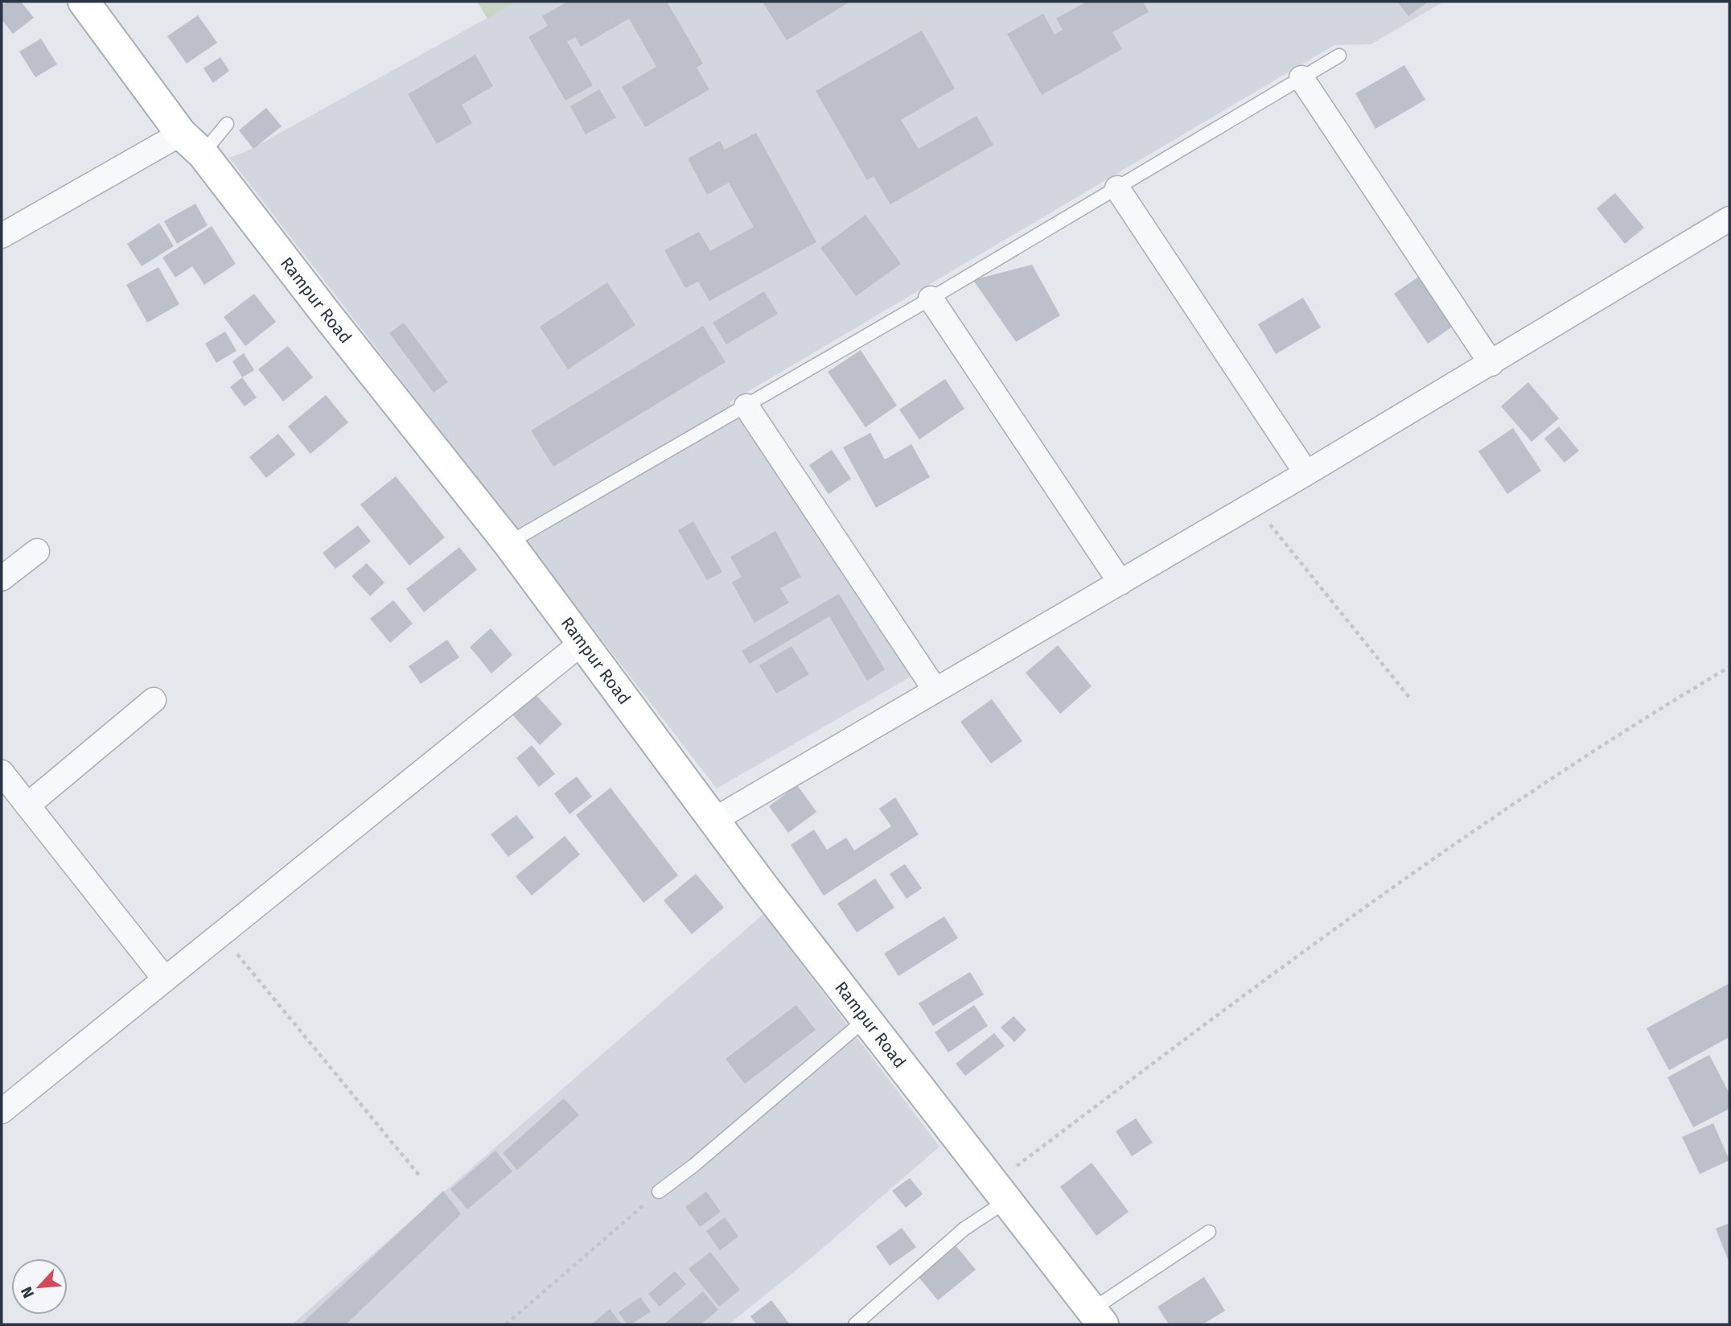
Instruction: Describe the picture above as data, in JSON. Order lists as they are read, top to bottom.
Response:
{
  "streets": {
    "main road": ["Rampur Road"]
  },
  "north": "bottom left"
}
